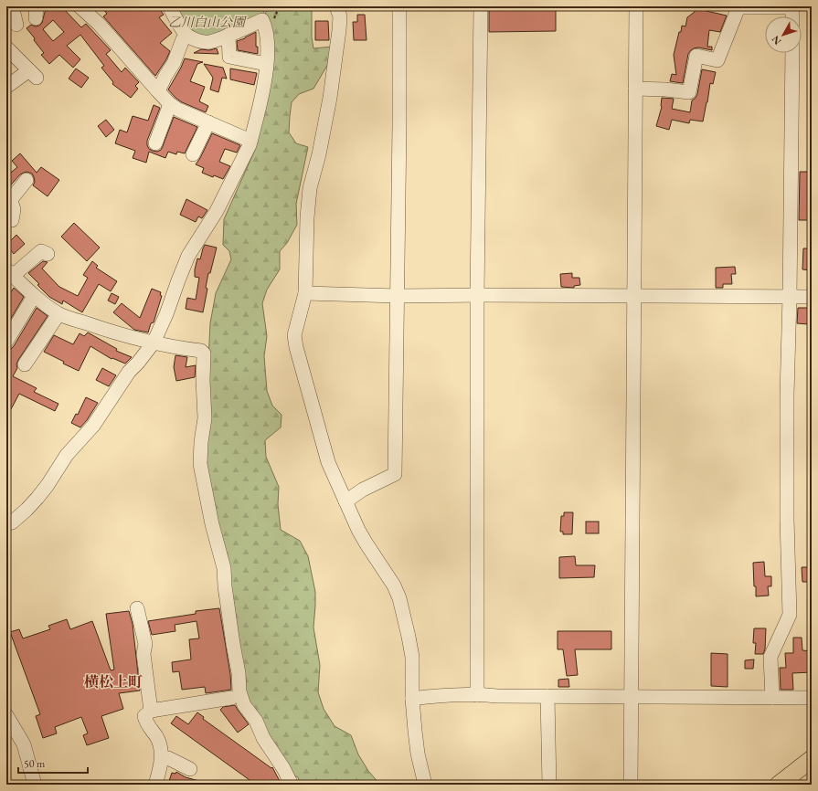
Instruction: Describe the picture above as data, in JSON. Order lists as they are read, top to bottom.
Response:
{
  "districts": ["横松上町"],
  "parks": ["乙川白山公園"],
  "scale_bar": "50 m",
  "north": "bottom left"
}
